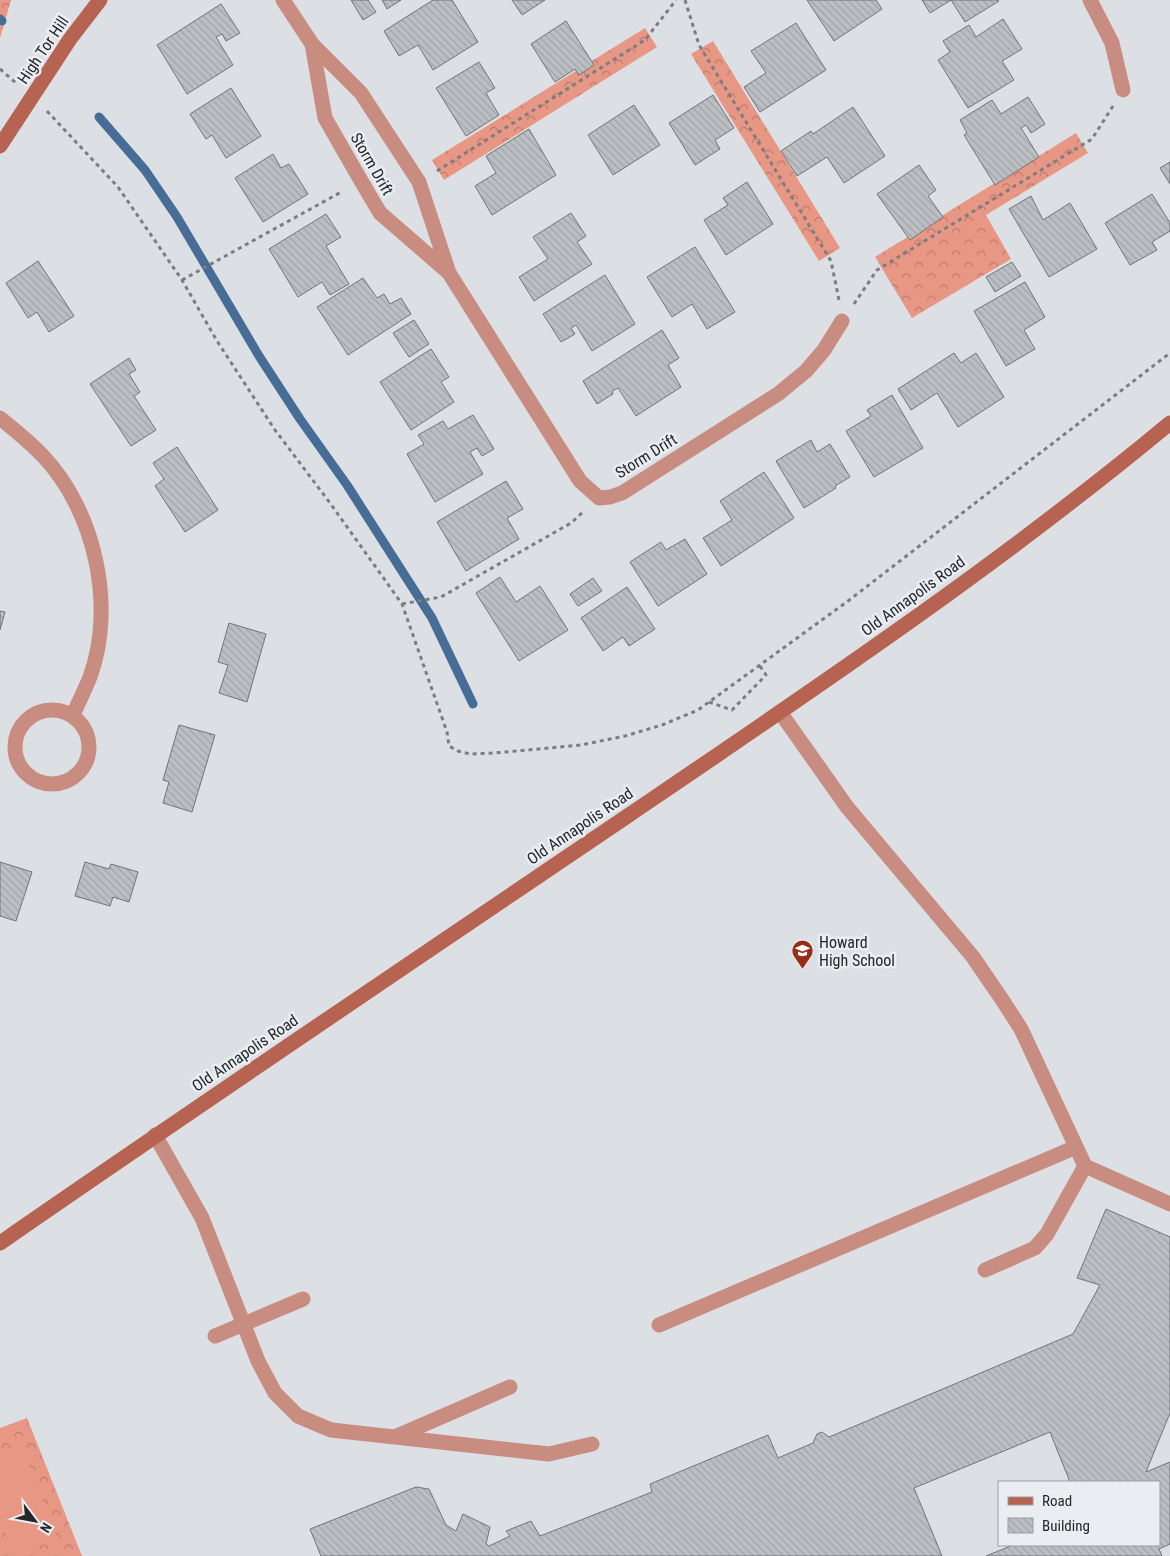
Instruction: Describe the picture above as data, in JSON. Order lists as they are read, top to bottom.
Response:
{
  "streets": {
    "main road": ["High Tor Hill", "Old Annapolis Road"],
    "street": ["Storm Drift"]
  },
  "places": {
    "school or university": ["Howard High School"]
  },
  "legend": ["Road", "Building"],
  "north": "bottom right"
}
